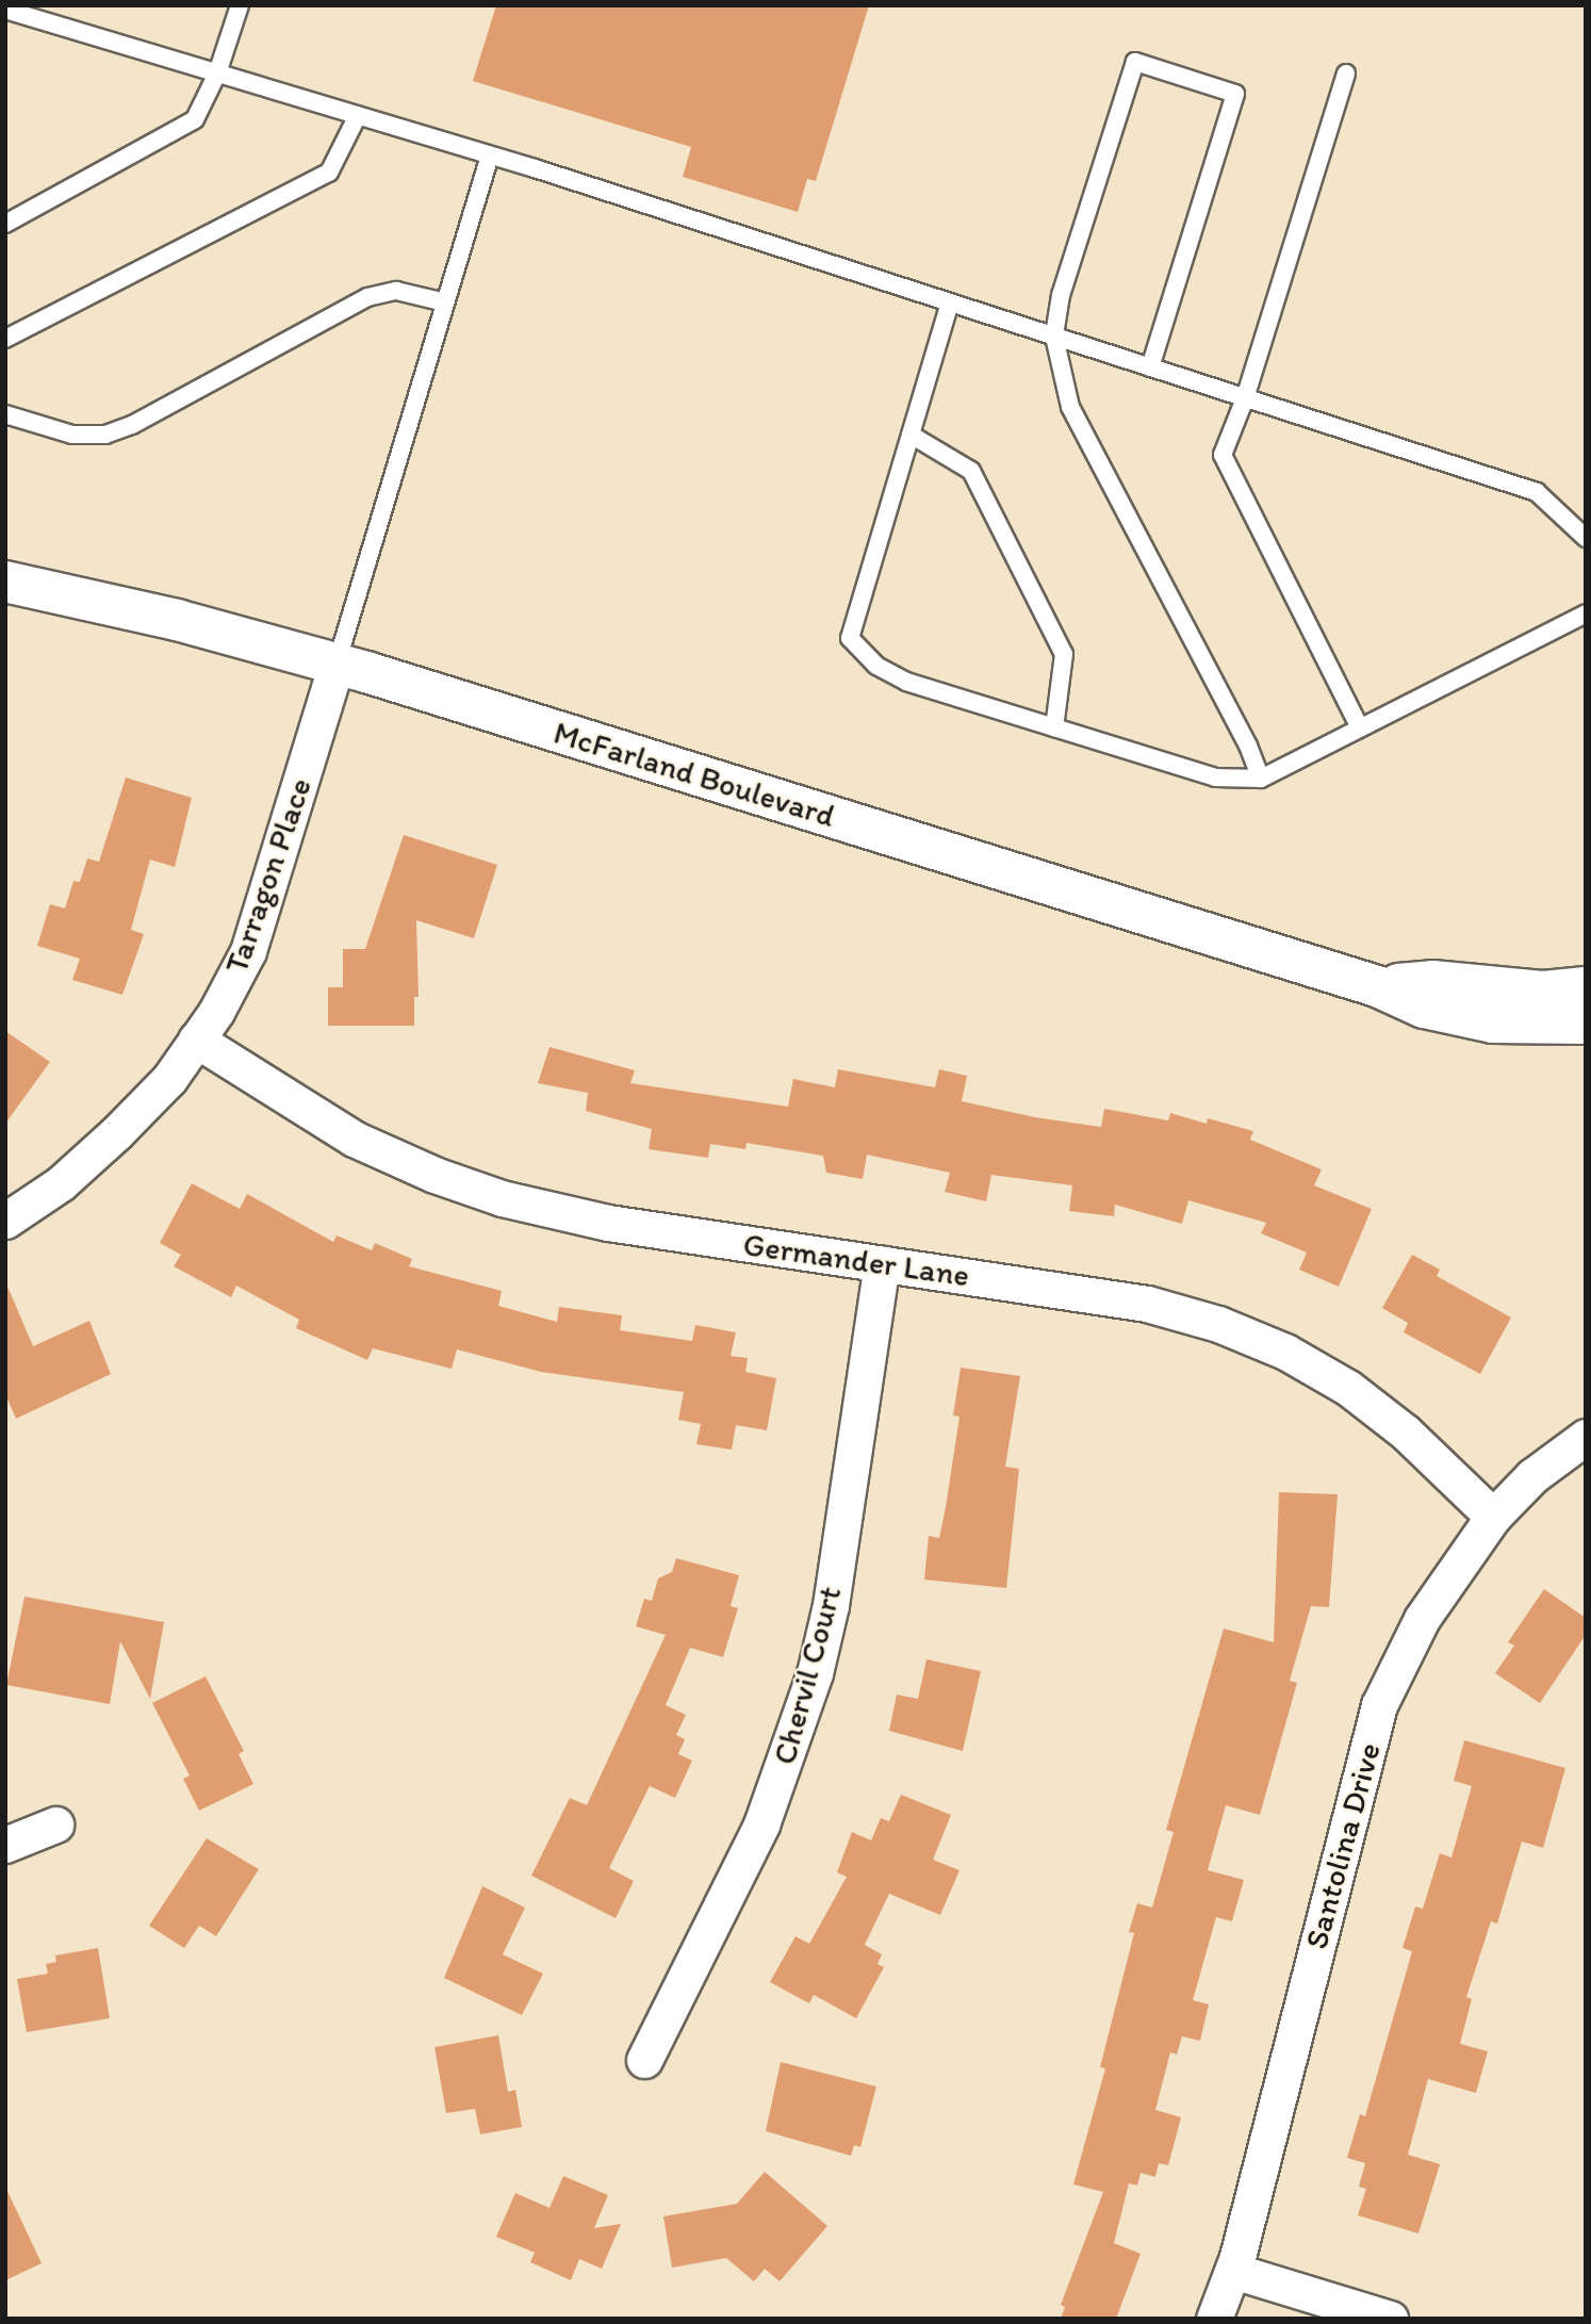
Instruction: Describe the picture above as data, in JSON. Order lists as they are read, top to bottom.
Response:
{
  "streets": {
    "street": [
      "McFarland Boulevard",
      "Tarragon Place",
      "Germander Lane",
      "Chervil Court",
      "Santolina Drive"
    ]
  },
  "crossings": [
    ["McFarland Boulevard", "Tarragon Place"],
    ["Tarragon Place", "Germander Lane"],
    ["Germander Lane", "Chervil Court"],
    ["Germander Lane", "Santolina Drive"]
  ]
}
